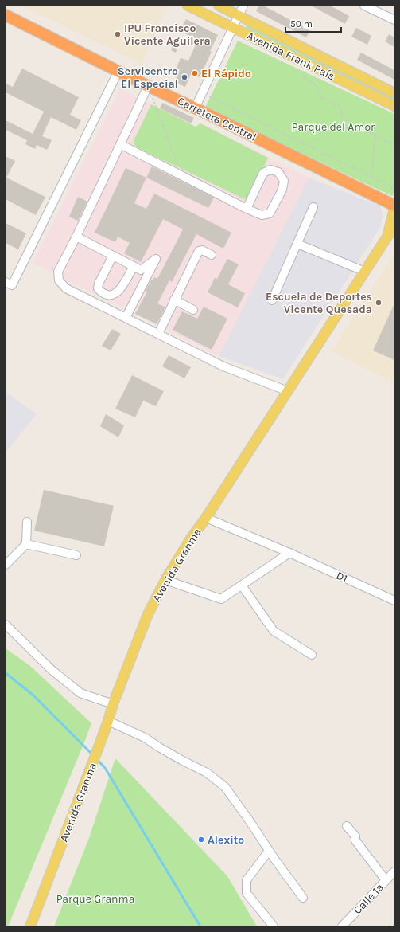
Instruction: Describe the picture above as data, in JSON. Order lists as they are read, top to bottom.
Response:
{
  "streets": {
    "highway": ["Carretera Central"],
    "main road": ["Avenida Frank País", "Avenida Granma"],
    "street": ["D1", "Calle 1ª"]
  },
  "crossings": [
    ["Avenida Granma", "D1"]
  ],
  "parks": ["Parque del Amor", "Parque Granma"],
  "places": [
    "IPU Francisco Vicente Aguilera",
    "El Rápido",
    "Servicentro El Especial",
    "Escuela de Deportes Vicente Quesada",
    "Alexito"
  ],
  "scale_bar": "50 m"
}
